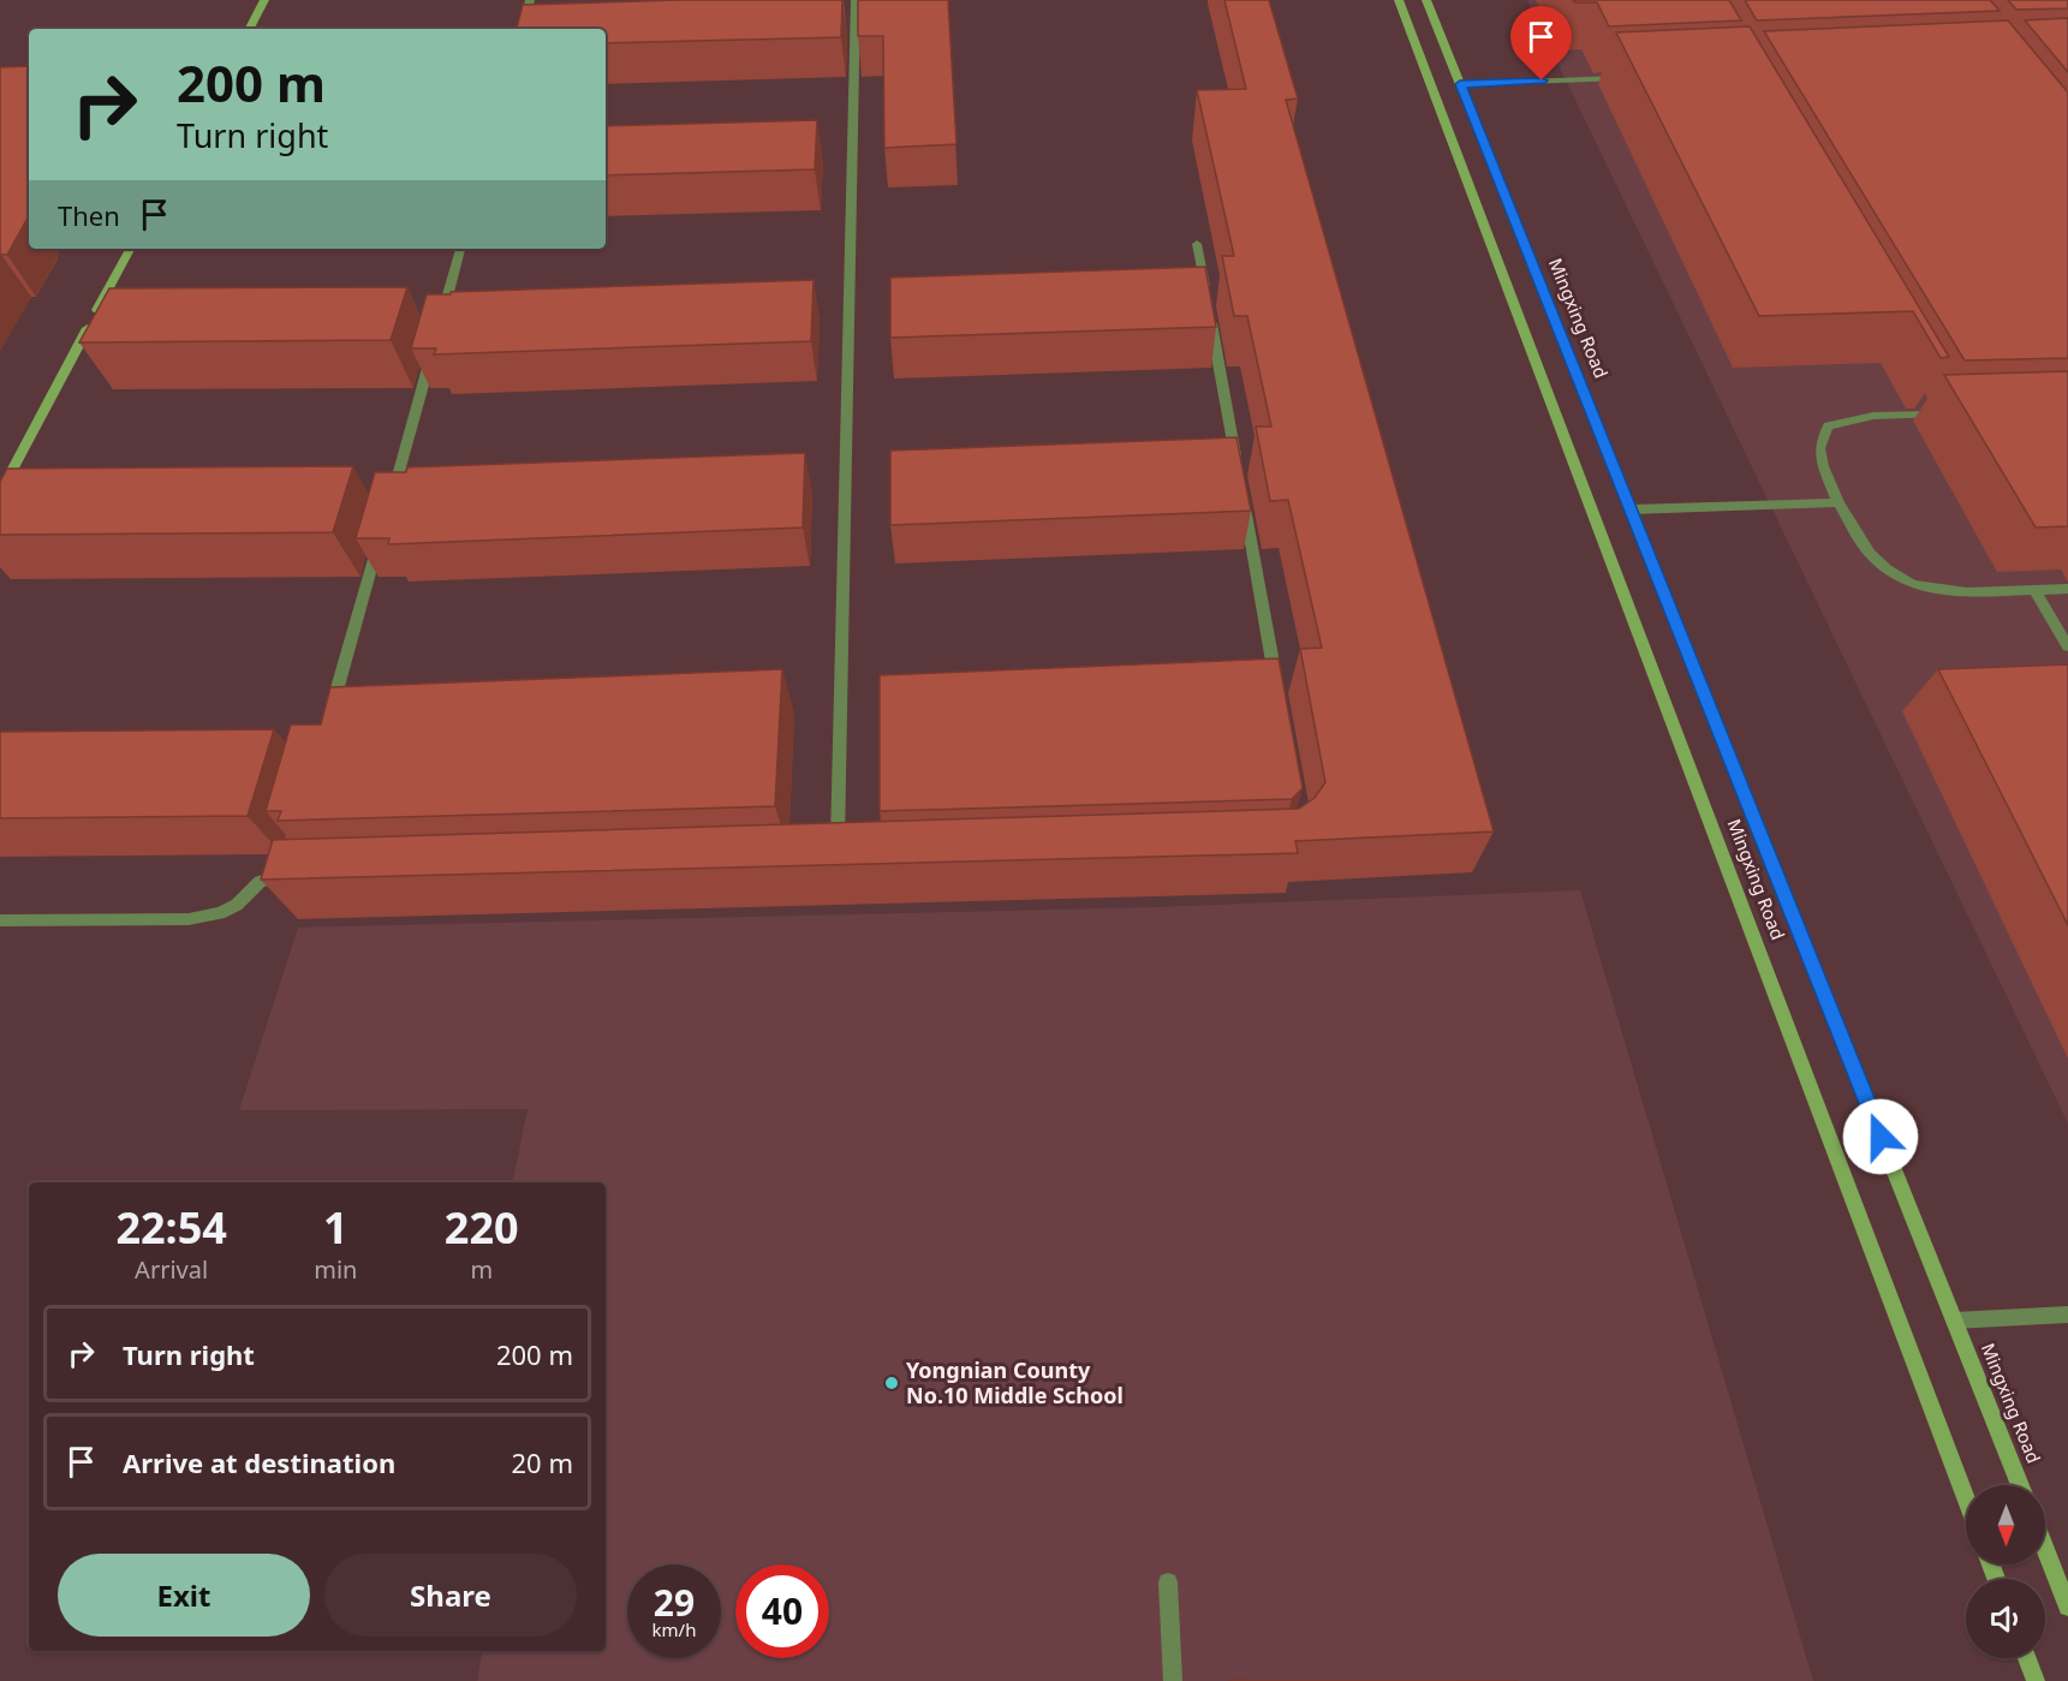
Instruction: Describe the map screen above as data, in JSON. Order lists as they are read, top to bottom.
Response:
{
  "streets": {
    "street": ["Mingxing Road"]
  },
  "places": ["Yongnian County No.10 Middle School"],
  "north": "bottom",
  "page": {
    "turn": ["200 m", "Turn right"],
    "then": "Then",
    "eta": [
      "22:54",
      "Arrival",
      "1",
      "min",
      "220",
      "m"
    ],
    "list": [
      {
        "name": "Turn right",
        "value": "200 m"
      },
      {
        "name": "Arrive at destination",
        "value": "20 m"
      }
    ],
    "buttons": ["Exit", "Share"],
    "speed": "29 km/h",
    "limit": "40"
  }
}
